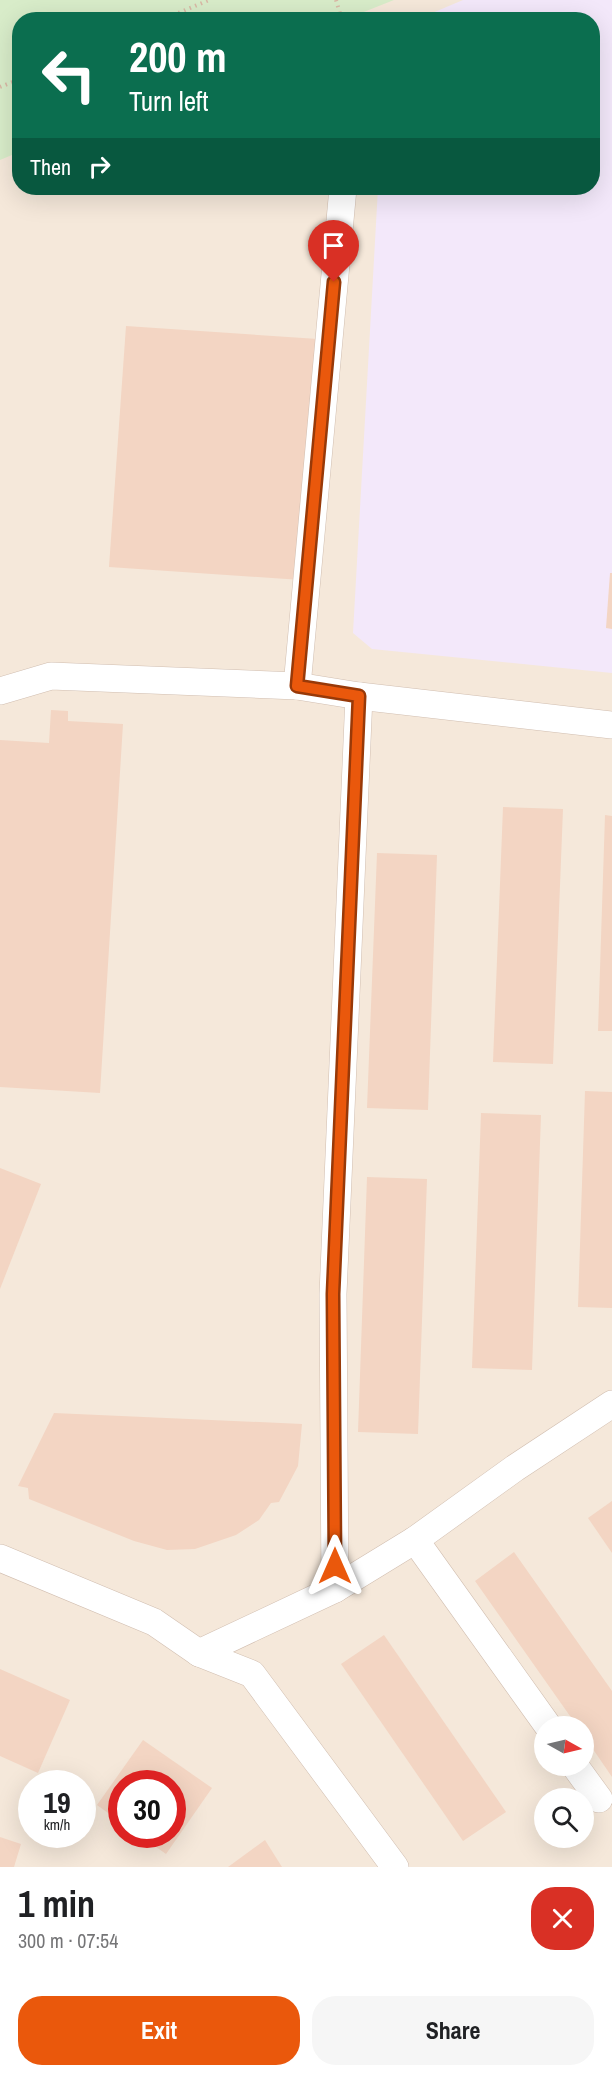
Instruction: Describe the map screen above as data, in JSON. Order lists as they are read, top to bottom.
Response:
{
  "north": "right",
  "page": {
    "turn": ["200 m", "Turn left"],
    "then": "Then",
    "speed": "19 km/h",
    "limit": "30",
    "heading": ["1 min", "300 m · 07:54"],
    "buttons": ["Exit", "Share"]
  }
}
